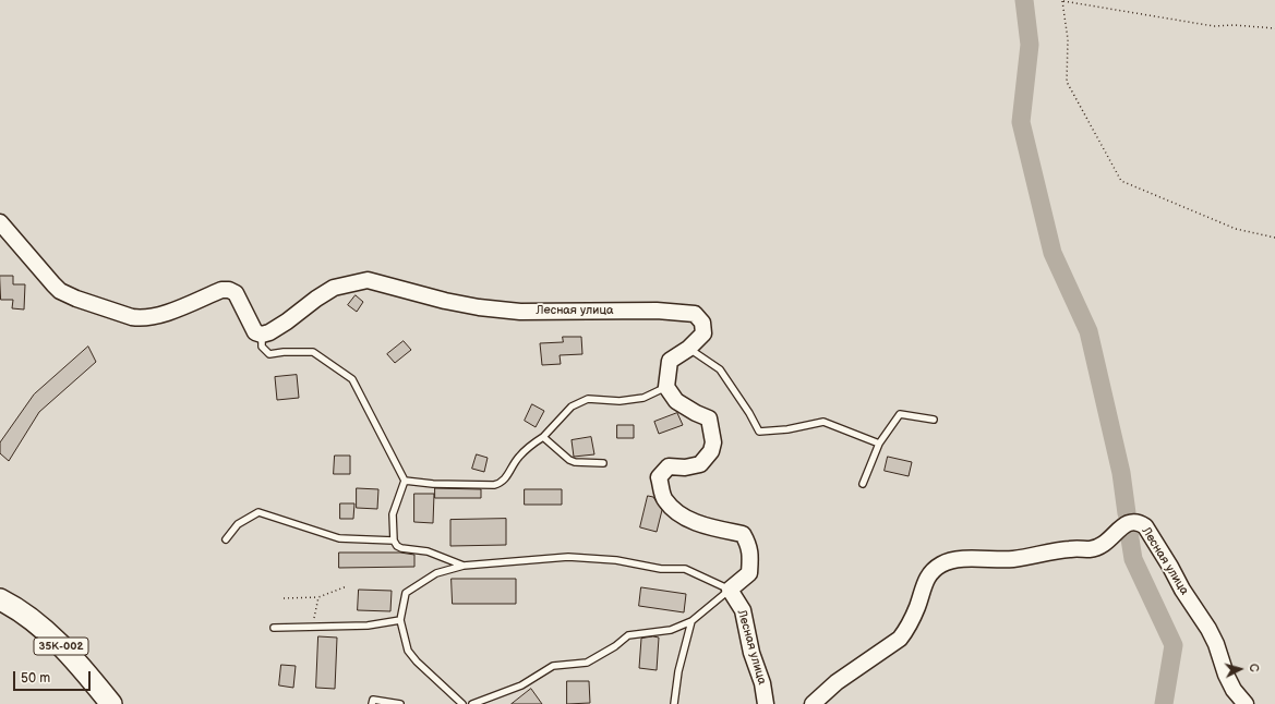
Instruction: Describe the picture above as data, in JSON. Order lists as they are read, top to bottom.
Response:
{
  "streets": {
    "highway": ["35К-002"],
    "street": ["Лесная улица"]
  },
  "scale_bar": "50 m",
  "north": "right"
}
